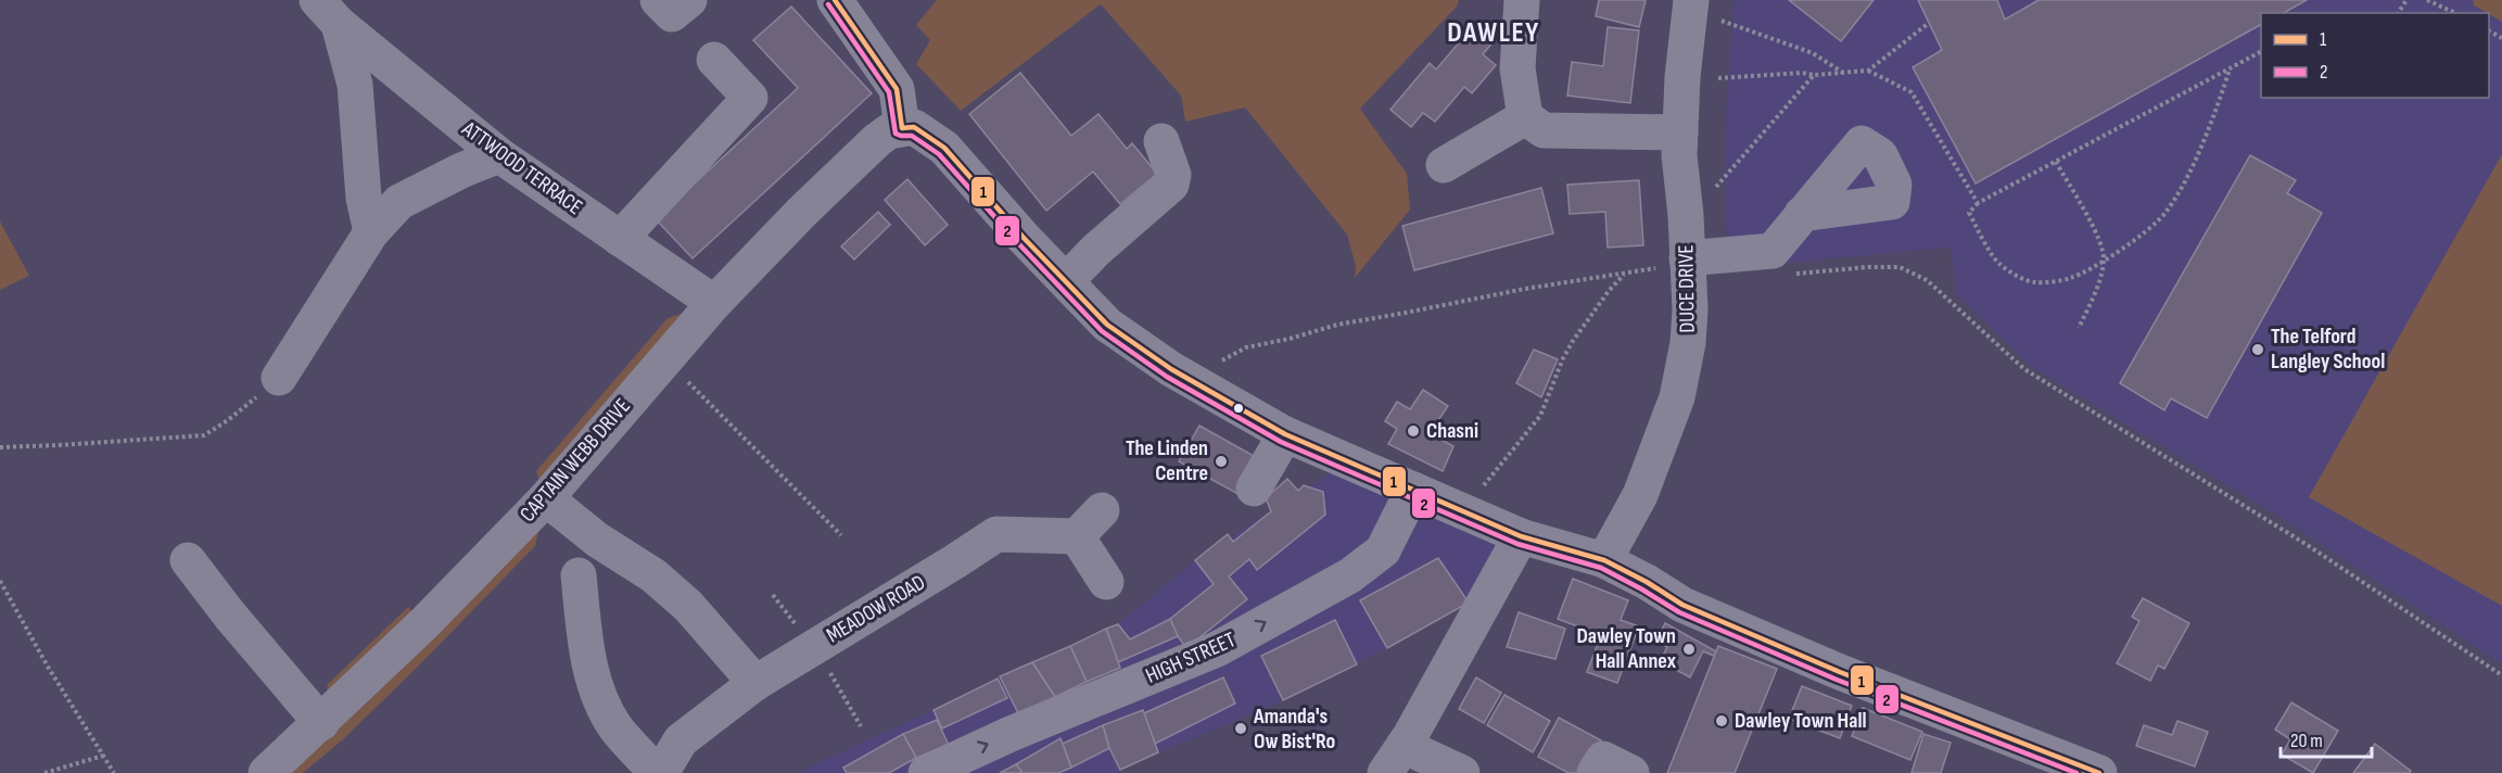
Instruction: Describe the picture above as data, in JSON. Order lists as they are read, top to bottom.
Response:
{
  "streets": {
    "street": [
      "ATTWOOD TERRACE",
      "DUCE DRIVE",
      "CAPTAIN WEBB DRIVE",
      "MEADOW ROAD",
      "HIGH STREET"
    ]
  },
  "crossings": [
    ["ATTWOOD TERRACE", "CAPTAIN WEBB DRIVE"]
  ],
  "one_way": ["HIGH STREET"],
  "districts": ["DAWLEY"],
  "places": [
    "The Telford Langley School",
    "Chasni",
    "The Linden Centre",
    "Dawley Town Hall Annex",
    "Dawley Town Hall",
    "Amanda's Ow Bist'Ro"
  ],
  "lines": ["transit line 1", "transit line 2"],
  "legend": ["1", "2"],
  "scale_bar": "20 m"
}
